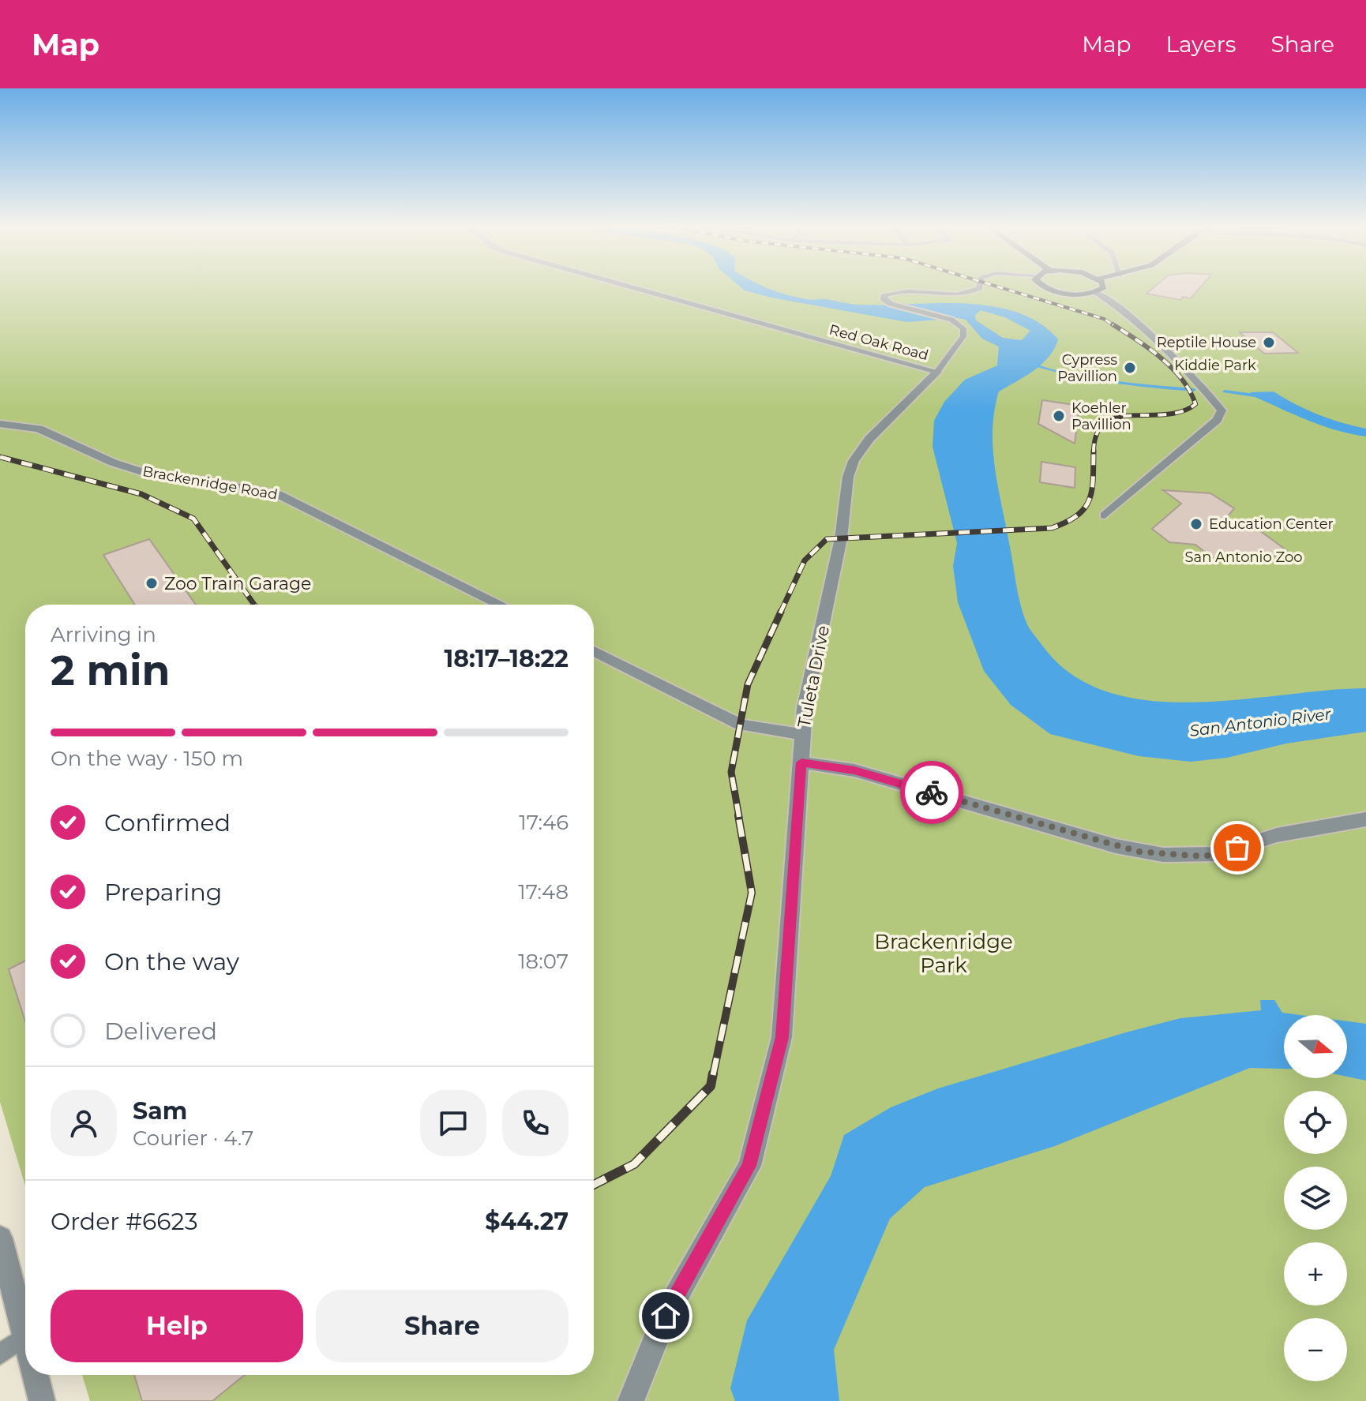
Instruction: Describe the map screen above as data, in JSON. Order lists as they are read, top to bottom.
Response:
{
  "streets": {
    "street": ["Red Oak Road", "Brackenridge Road", "Tuleta Drive"]
  },
  "crossings": [
    ["Red Oak Road", "Tuleta Drive"]
  ],
  "water": ["San Antonio River"],
  "parks": ["Kiddie Park", "San Antonio Zoo", "Brackenridge Park"],
  "places": [
    "Reptile House",
    "Cypress Pavillion",
    "Koehler Pavillion",
    "Education Center",
    "Zoo Train Garage"
  ],
  "north": "right",
  "page": {
    "header": "Map",
    "nav": ["Map", "Layers", "Share"],
    "heading": ["2 min", "Arriving in", "18:17–18:22"],
    "panel": [
      "Sam",
      "Courier · 4.7",
      "Order #6623",
      "$44.27"
    ],
    "bar": "On the way · 150 m",
    "list": [
      ["Confirmed", "17:46"],
      ["Preparing", "17:48"],
      ["On the way", "18:07"],
      "Delivered"
    ],
    "map_buttons": ["+", "−"],
    "buttons": ["Help", "Share"]
  }
}
